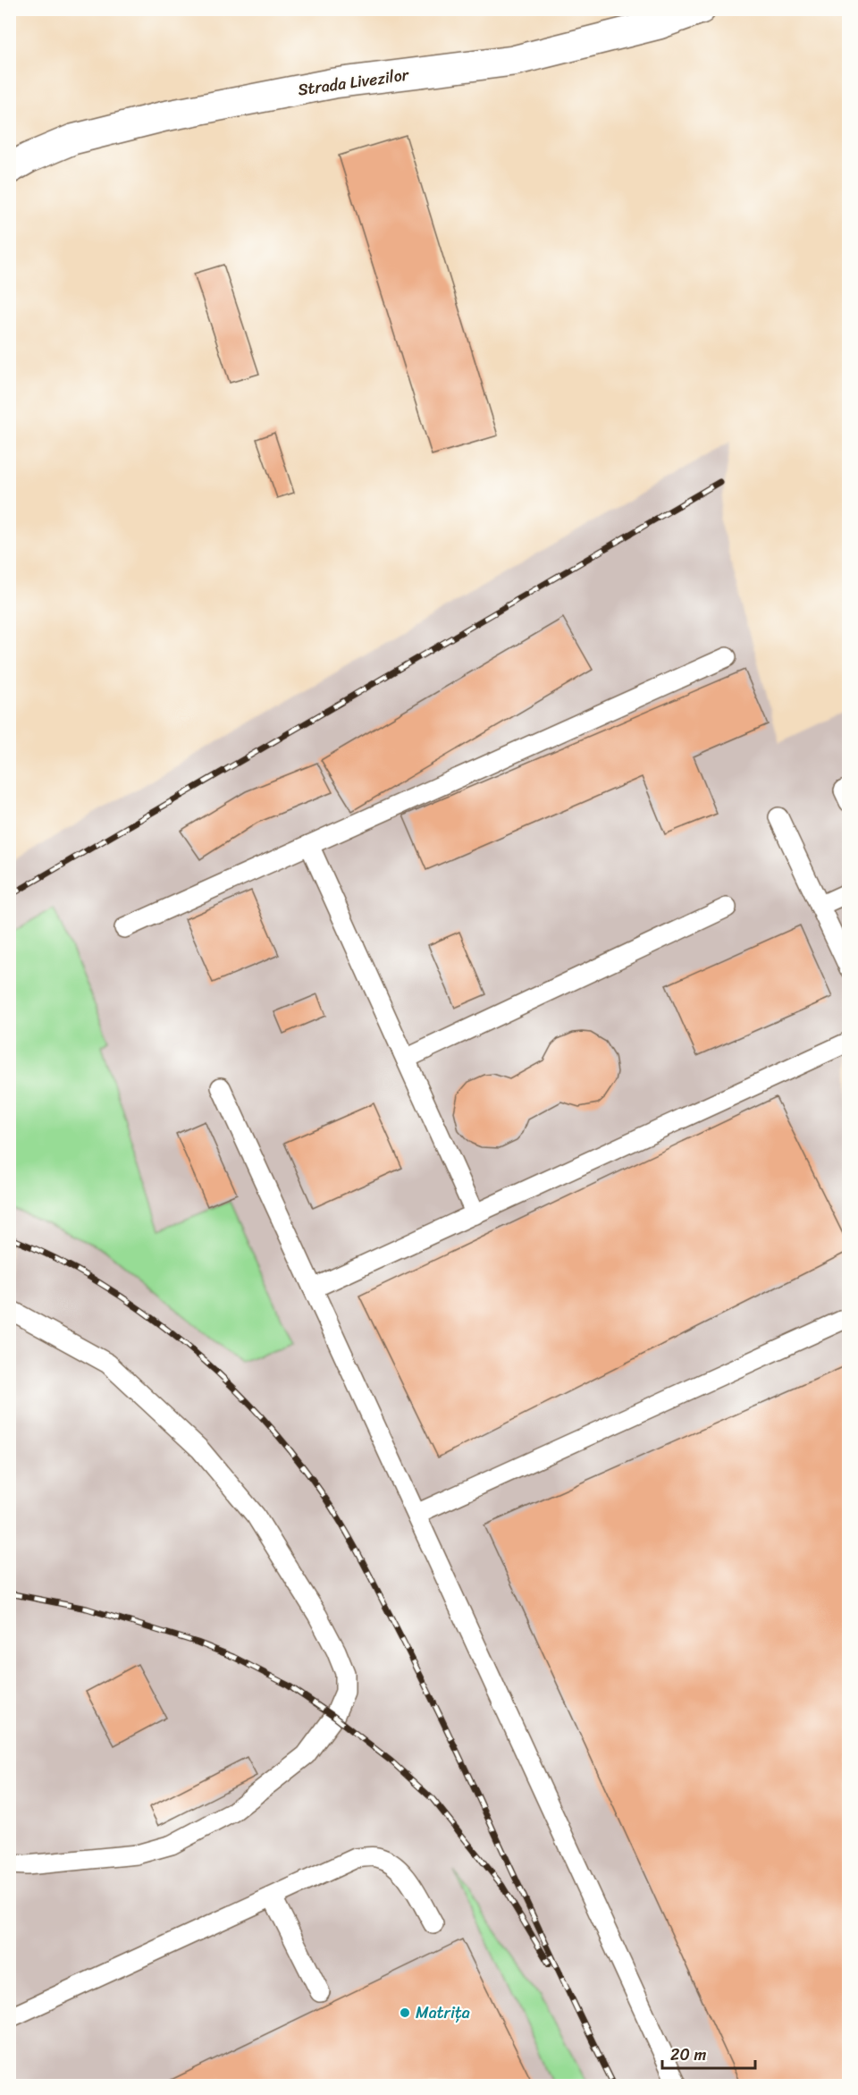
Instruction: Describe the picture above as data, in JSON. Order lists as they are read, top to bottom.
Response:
{
  "streets": {
    "street": ["Strada Livezilor"]
  },
  "places": ["Matrița"],
  "scale_bar": "20 m"
}
